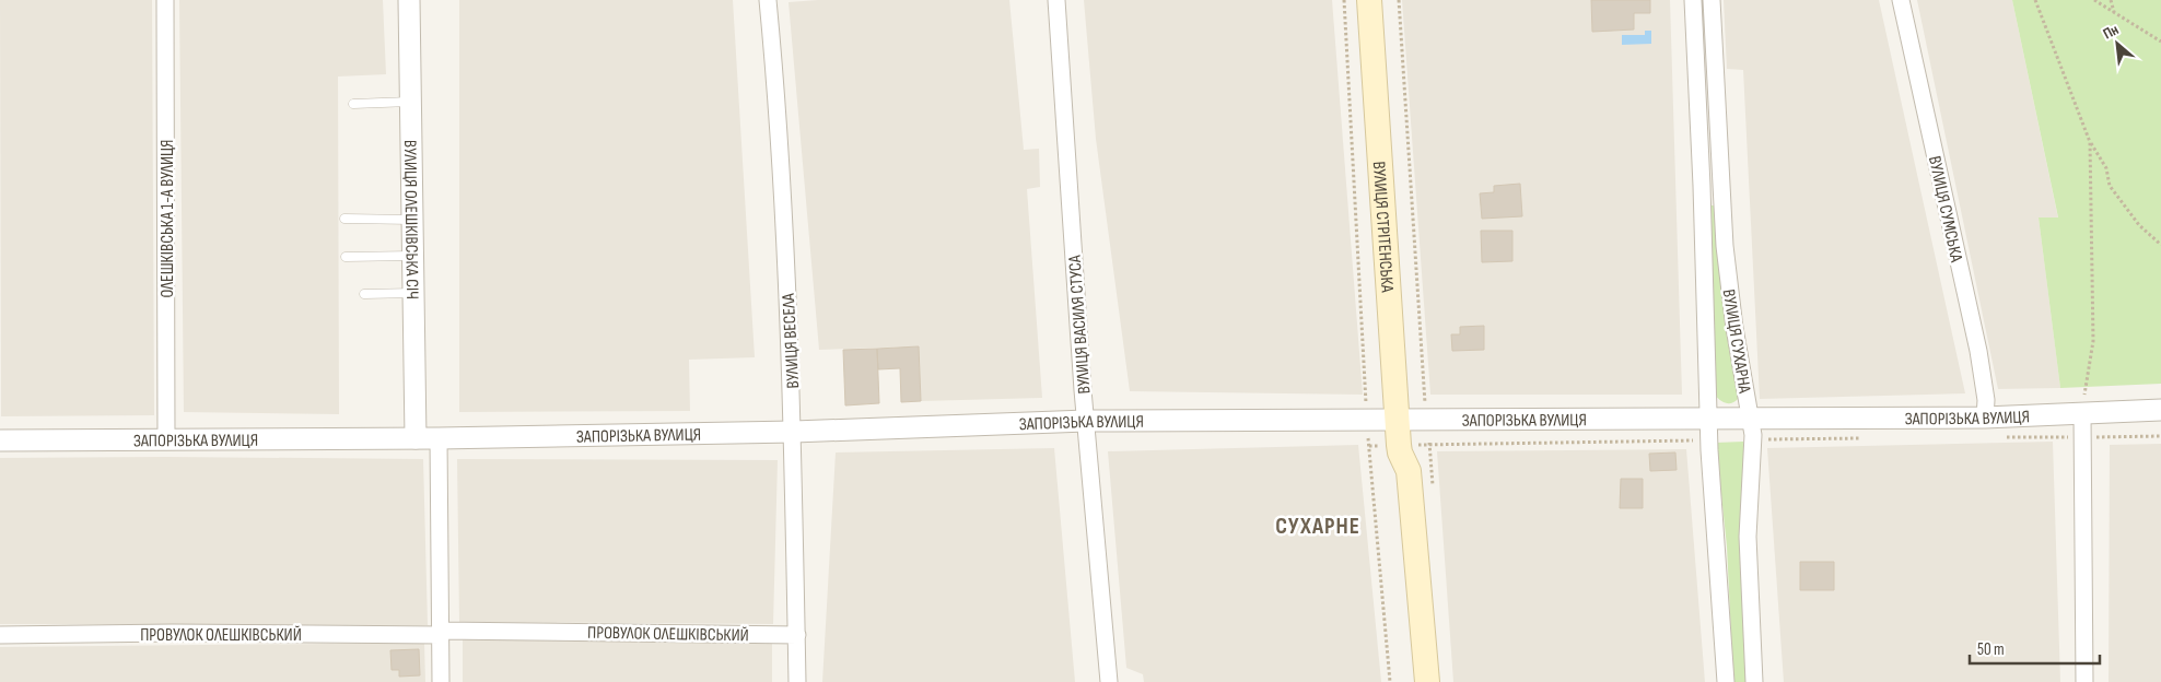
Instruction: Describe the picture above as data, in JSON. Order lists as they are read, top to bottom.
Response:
{
  "streets": {
    "main road": ["ВУЛИЦЯ СТРІТЕНСЬКА"],
    "street": [
      "ВУЛИЦЯ СУМСЬКА",
      "ОЛЕШКІВСЬКА 1-А ВУЛИЦЯ",
      "ВУЛИЦЯ ОЛЕШКІВСЬКА СІЧ",
      "ВУЛИЦЯ ВАСИЛЯ СТУСА",
      "ВУЛИЦЯ ВЕСЕЛА",
      "ВУЛИЦЯ СУХАРНА",
      "ЗАПОРІЗЬКА ВУЛИЦЯ",
      "ПРОВУЛОК ОЛЕШКІВСЬКИЙ"
    ]
  },
  "crossings": [
    ["ВУЛИЦЯ СУМСЬКА", "ЗАПОРІЗЬКА ВУЛИЦЯ"],
    ["ОЛЕШКІВСЬКА 1-А ВУЛИЦЯ", "ЗАПОРІЗЬКА ВУЛИЦЯ"],
    ["ВУЛИЦЯ ОЛЕШКІВСЬКА СІЧ", "ЗАПОРІЗЬКА ВУЛИЦЯ"],
    ["ВУЛИЦЯ СТРІТЕНСЬКА", "ЗАПОРІЗЬКА ВУЛИЦЯ"],
    ["ВУЛИЦЯ ВАСИЛЯ СТУСА", "ЗАПОРІЗЬКА ВУЛИЦЯ"],
    ["ВУЛИЦЯ ВЕСЕЛА", "ЗАПОРІЗЬКА ВУЛИЦЯ"],
    ["ВУЛИЦЯ ВЕСЕЛА", "ПРОВУЛОК ОЛЕШКІВСЬКИЙ"],
    ["ВУЛИЦЯ СУХАРНА", "ЗАПОРІЗЬКА ВУЛИЦЯ"]
  ],
  "districts": ["СУХАРНЕ"],
  "scale_bar": "50 m",
  "north": "top left"
}
